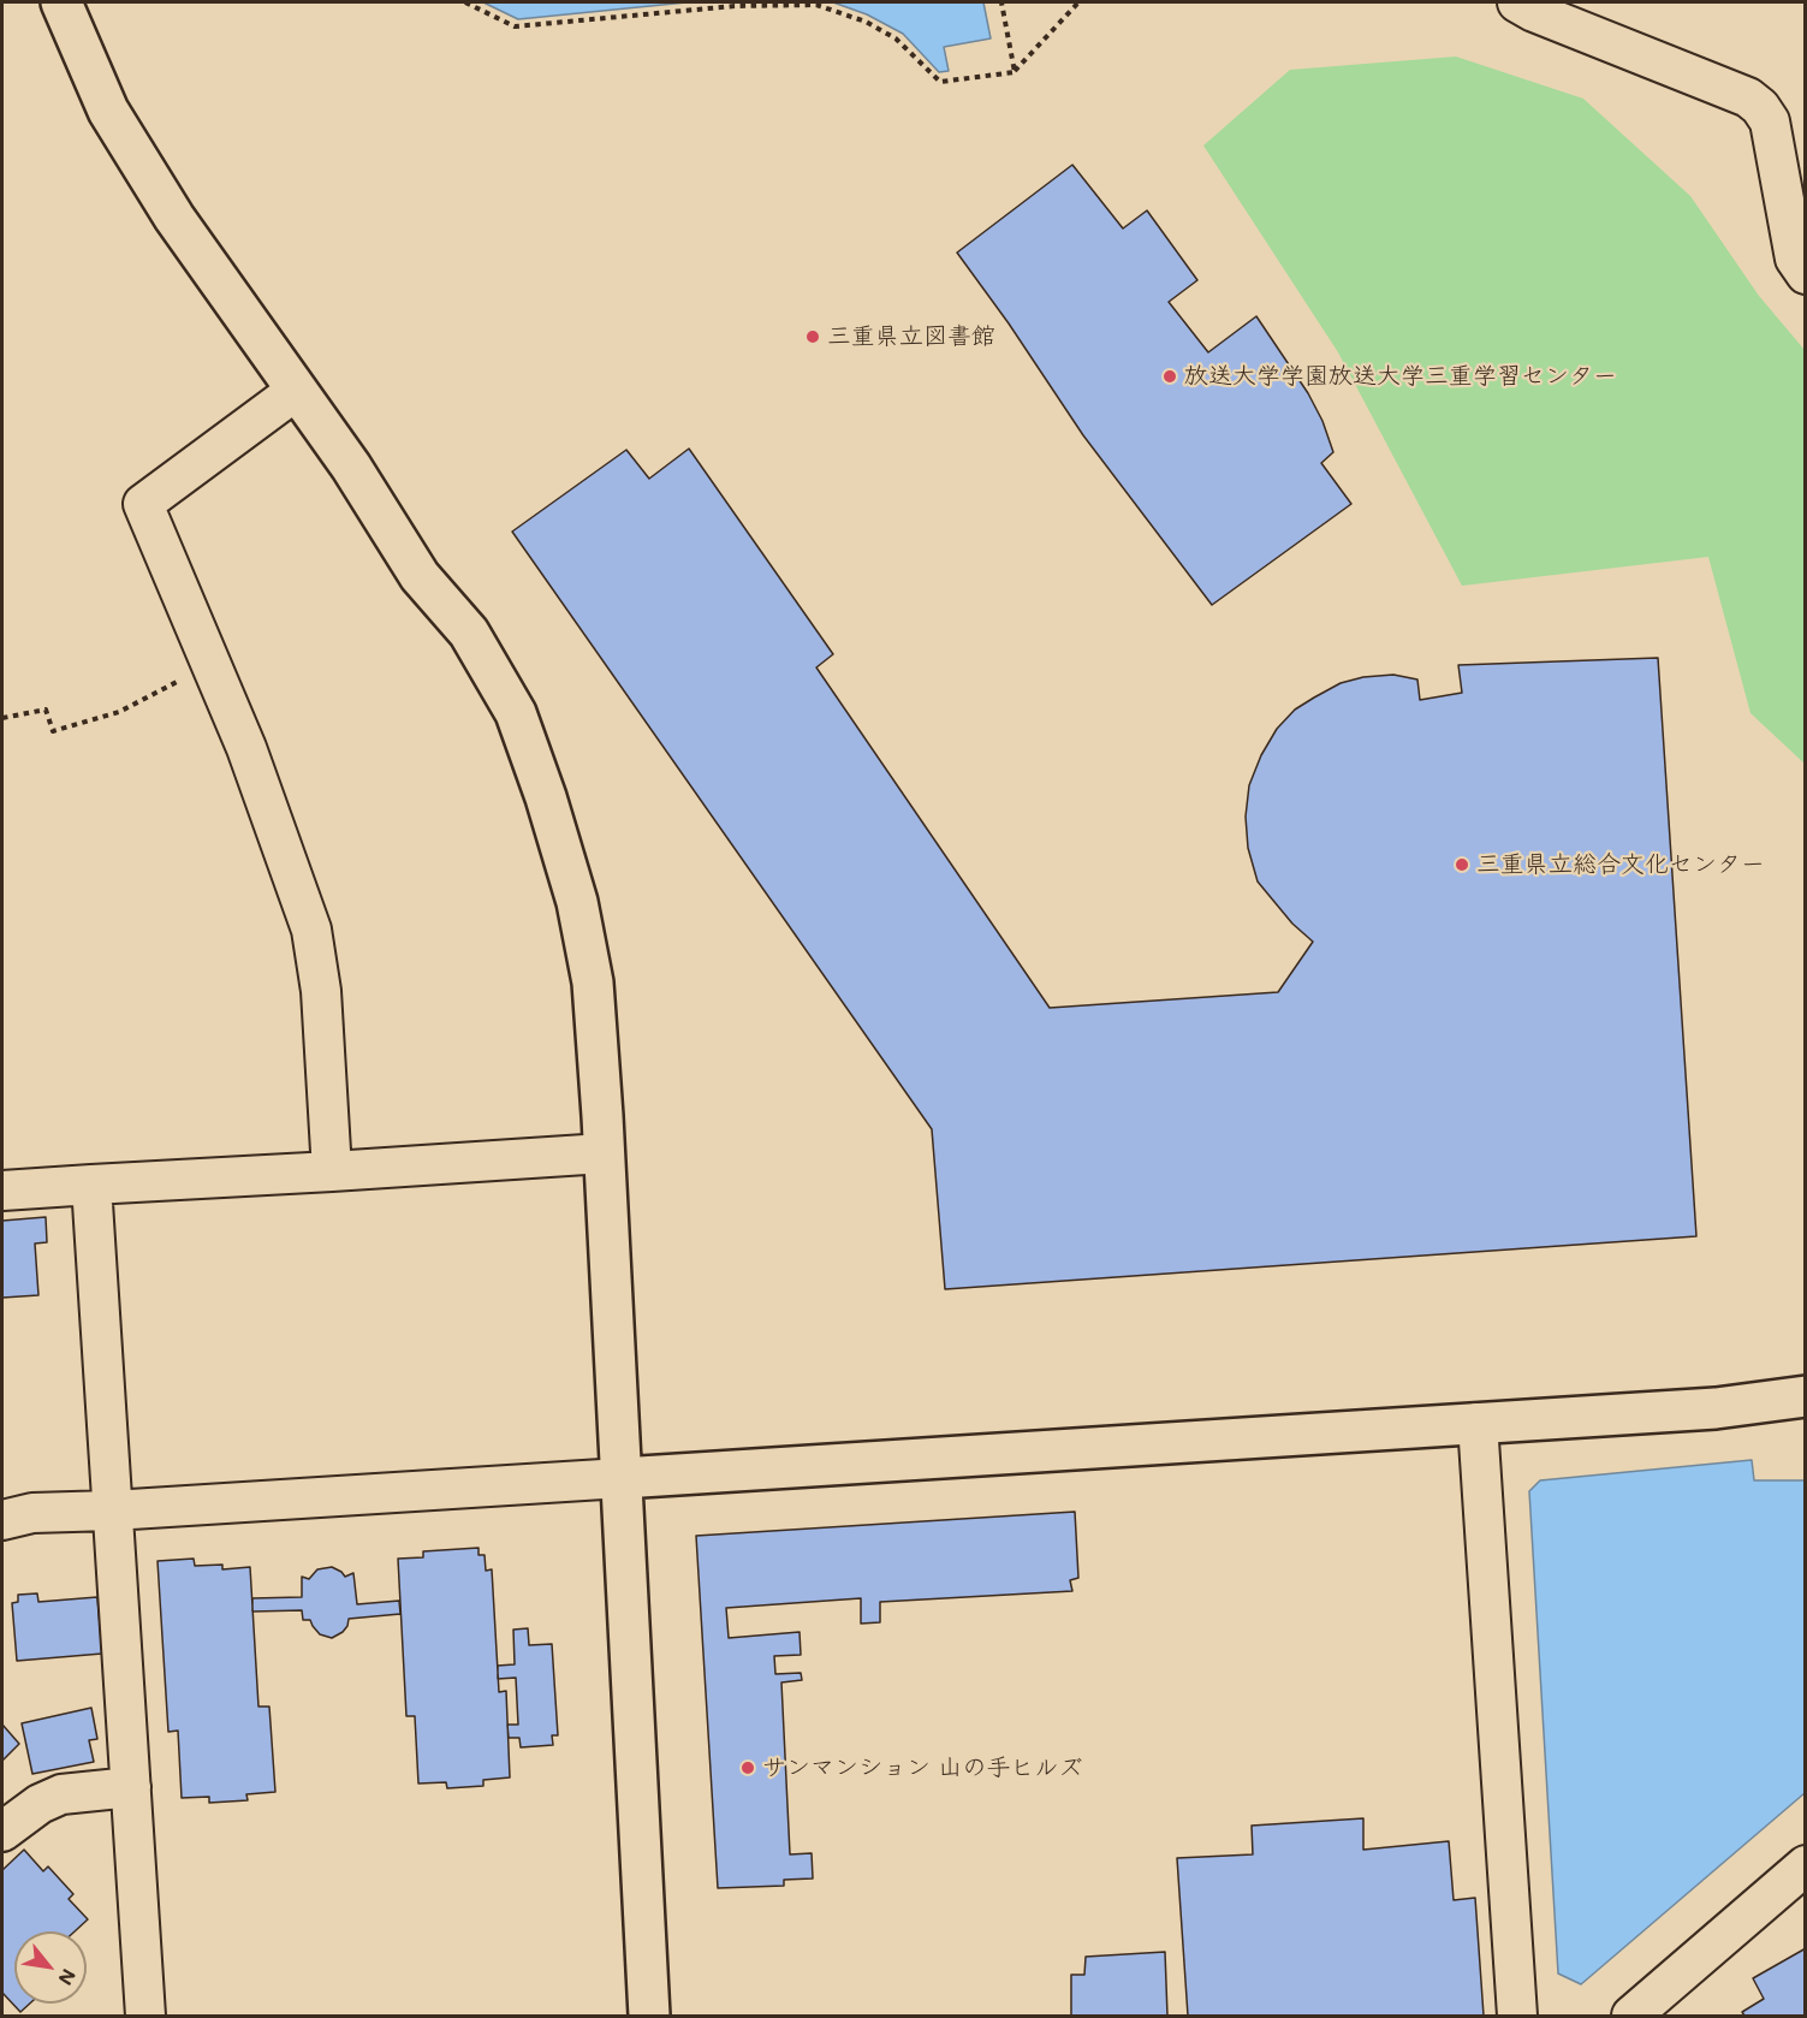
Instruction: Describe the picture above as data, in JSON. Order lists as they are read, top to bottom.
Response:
{
  "places": [
    "三重県立図書館",
    "放送大学学園放送大学三重学習センター",
    "三重県立総合文化センター",
    "サンマンション 山の手ヒルズ"
  ],
  "north": "bottom right"
}
